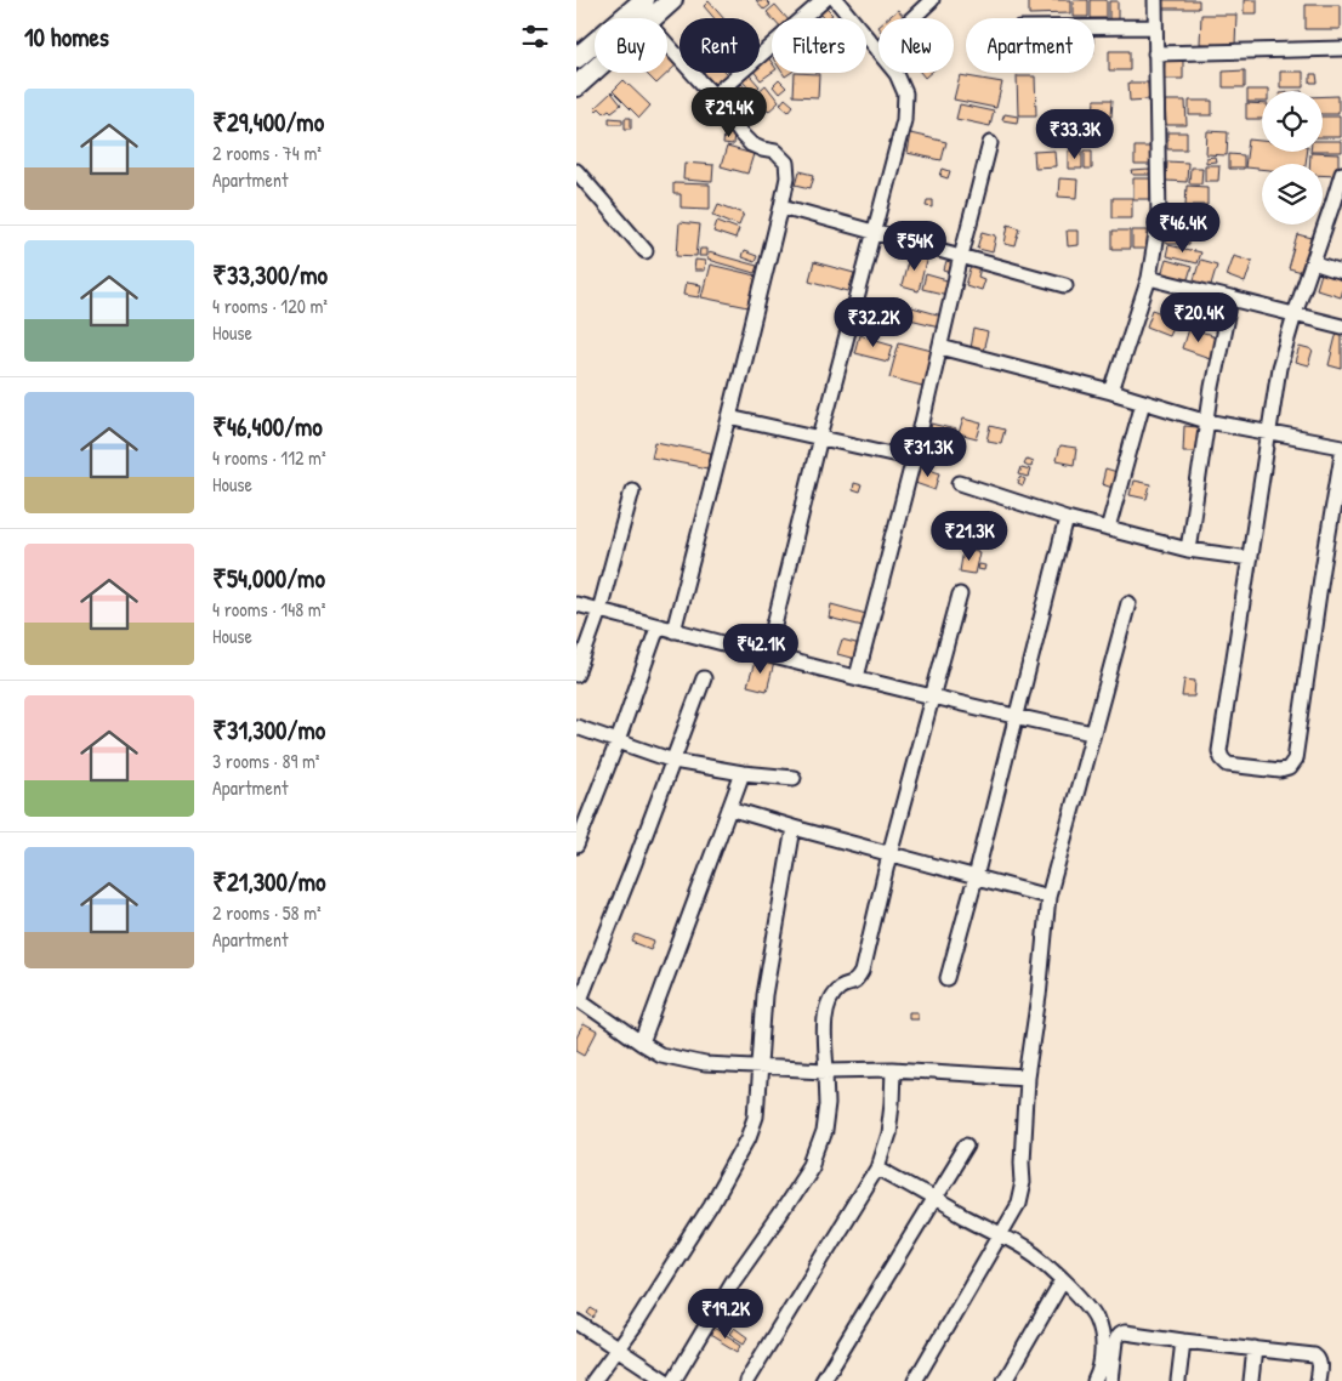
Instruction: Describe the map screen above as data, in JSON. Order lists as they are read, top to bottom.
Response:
{
  "page": {
    "heading": "10 homes",
    "chip": [
      "Buy",
      "Rent",
      "Filters",
      "New",
      "Apartment"
    ],
    "list": [
      {
        "name": "₹29,400/mo",
        "note": "2 rooms · 74 m² · Apartment"
      },
      {
        "name": "₹33,300/mo",
        "note": "4 rooms · 120 m² · House"
      },
      {
        "name": "₹46,400/mo",
        "note": "4 rooms · 112 m² · House"
      },
      {
        "name": "₹54,000/mo",
        "note": "4 rooms · 148 m² · House"
      },
      {
        "name": "₹31,300/mo",
        "note": "3 rooms · 89 m² · Apartment"
      },
      {
        "name": "₹21,300/mo",
        "note": "2 rooms · 58 m² · Apartment"
      }
    ],
    "price": [
      "₹29.4K",
      "₹33.3K",
      "₹46.4K",
      "₹54K",
      "₹20.4K",
      "₹32.2K",
      "₹31.3K",
      "₹21.3K",
      "₹42.1K",
      "₹19.2K"
    ]
  }
}
